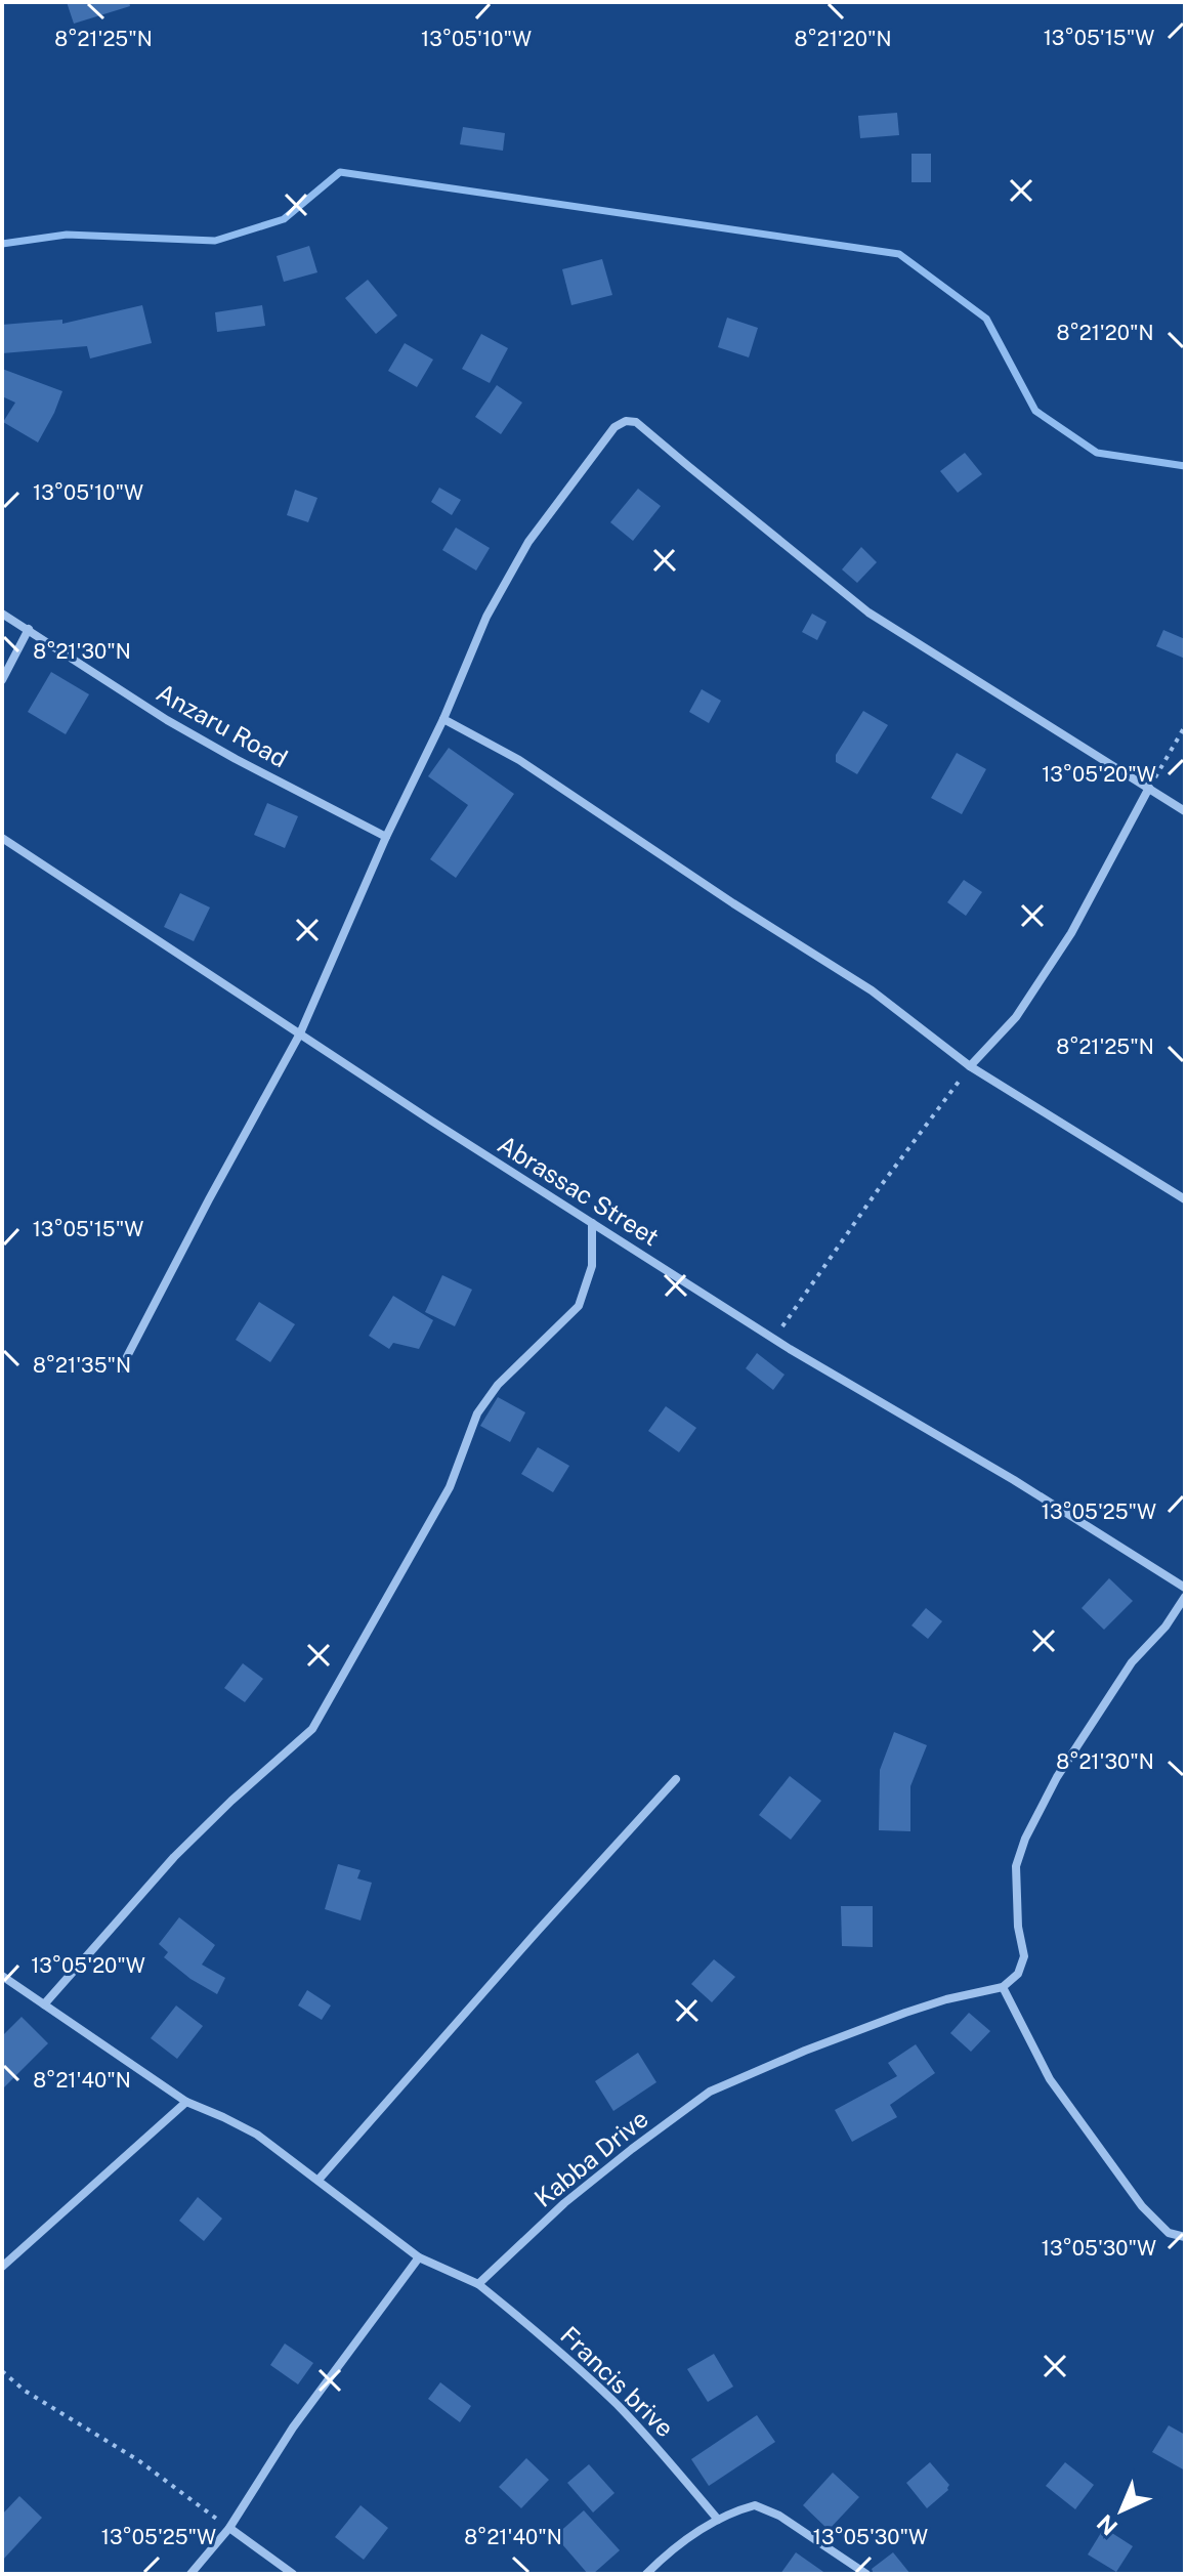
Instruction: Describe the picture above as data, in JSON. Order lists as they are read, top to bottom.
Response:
{
  "streets": {
    "street": [
      "Anzaru Road",
      "Abrassac Street",
      "Kabba Drive",
      "Francis brive"
    ]
  },
  "crossings": [
    ["Kabba Drive", "Francis brive"]
  ],
  "north": "bottom left",
  "coordinates": [
    "13°05'15\"W",
    "8°21'25\"N",
    "8°21'20\"N",
    "13°05'10\"W",
    "8°21'30\"N",
    "13°05'20\"W",
    "8°21'35\"N",
    "13°05'25\"W",
    "8°21'40\"N",
    "13°05'30\"W"
  ]
}
